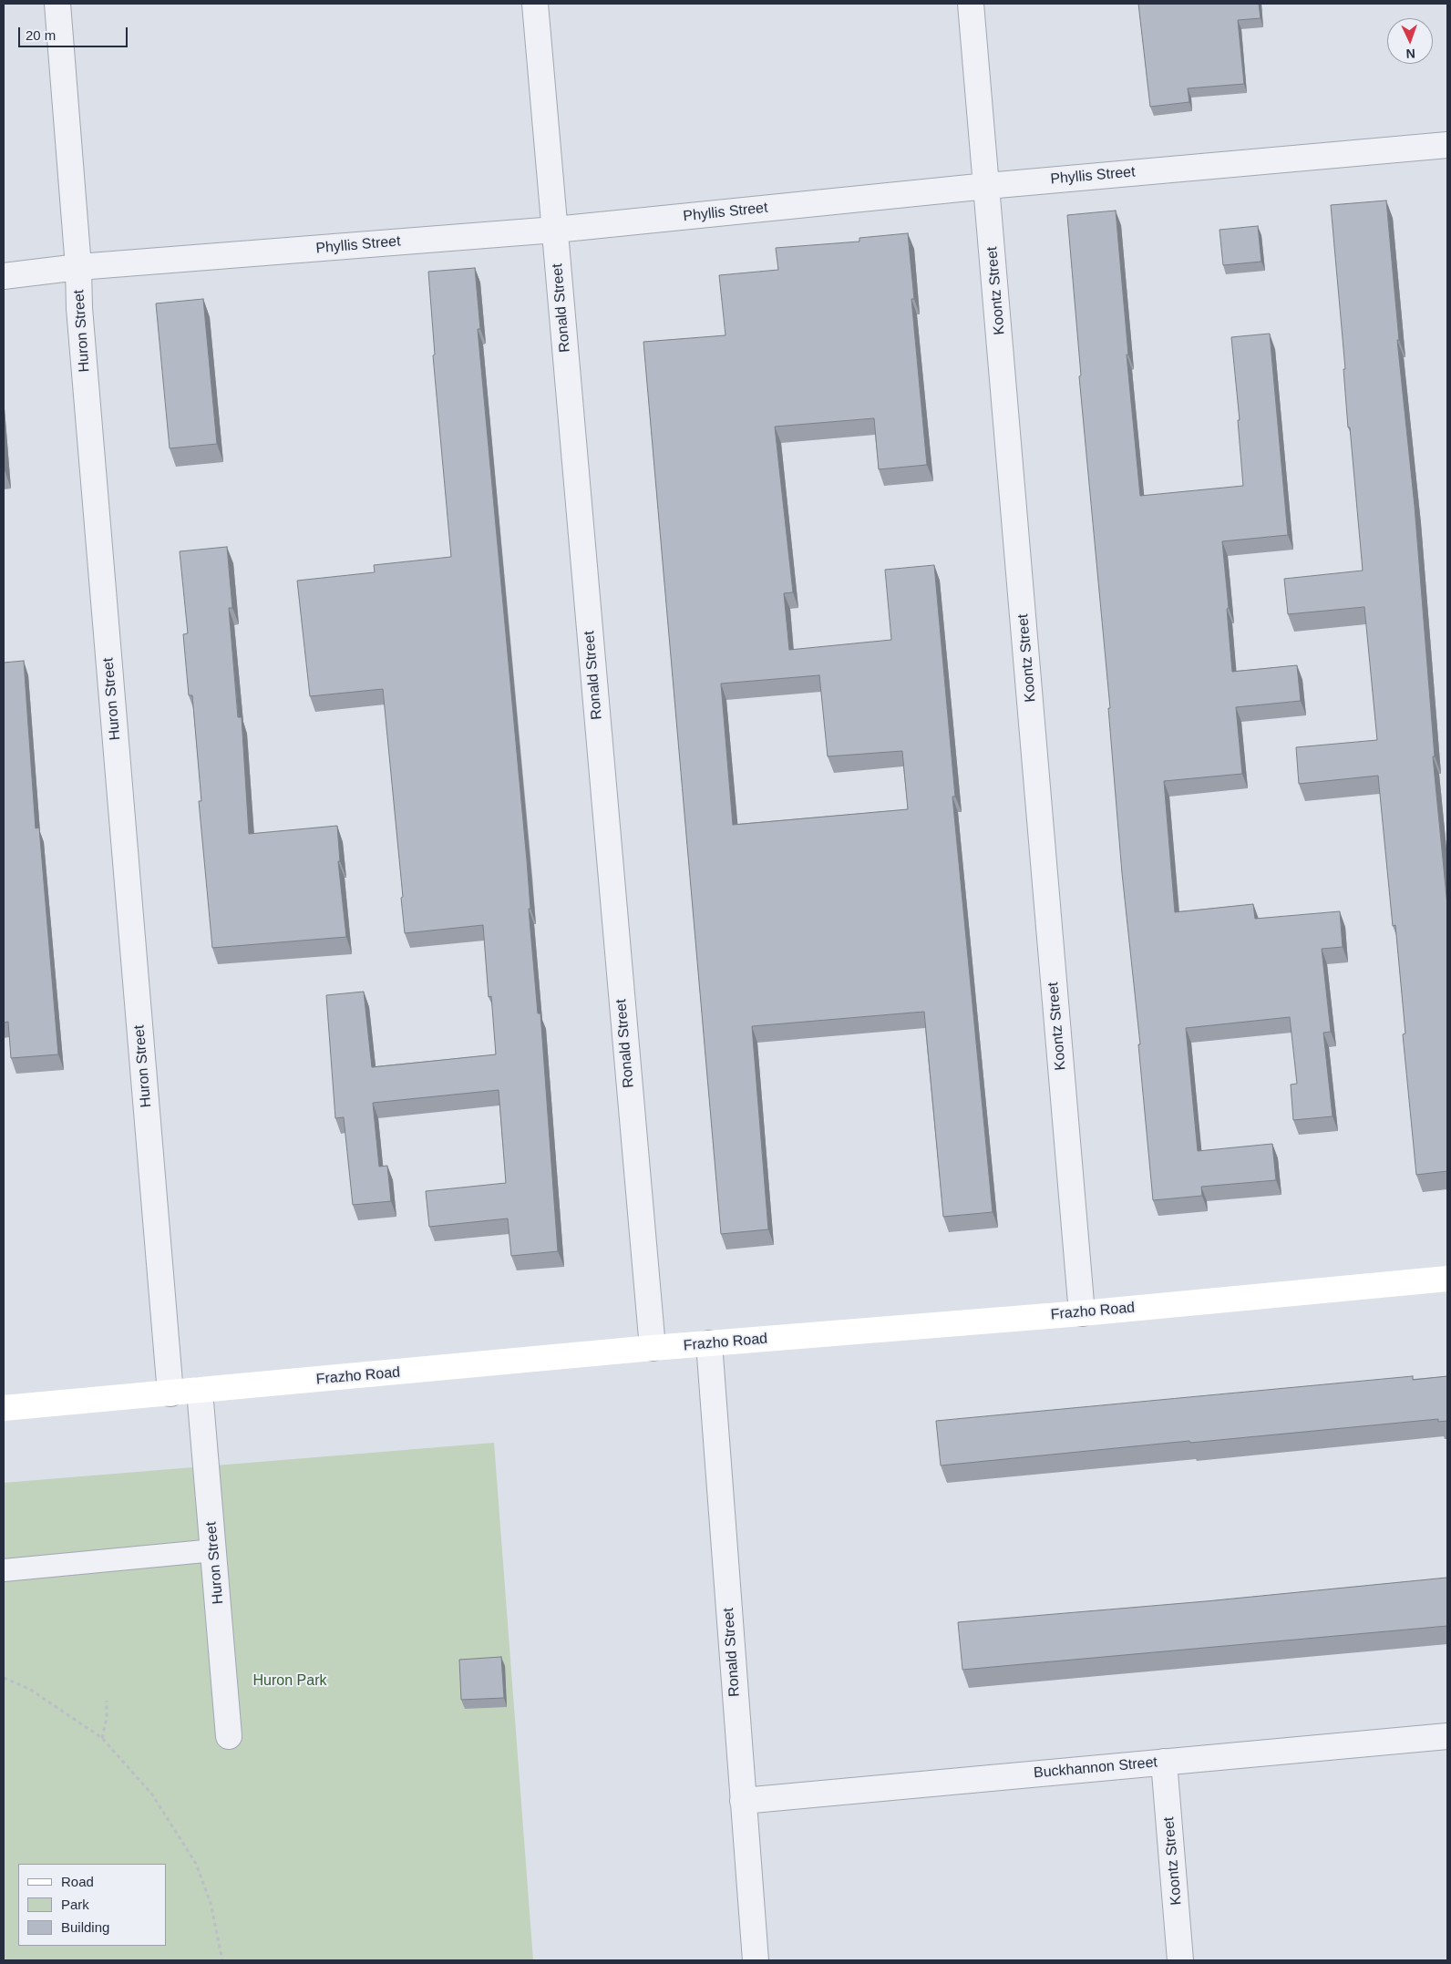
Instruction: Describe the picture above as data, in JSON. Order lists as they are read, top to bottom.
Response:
{
  "streets": {
    "street": [
      "Phyllis Street",
      "Koontz Street",
      "Ronald Street",
      "Huron Street",
      "Frazho Road",
      "Buckhannon Street"
    ]
  },
  "crossings": [
    ["Phyllis Street", "Koontz Street"],
    ["Phyllis Street", "Ronald Street"],
    ["Phyllis Street", "Huron Street"],
    ["Koontz Street", "Frazho Road"],
    ["Koontz Street", "Buckhannon Street"],
    ["Ronald Street", "Frazho Road"],
    ["Ronald Street", "Buckhannon Street"],
    ["Huron Street", "Frazho Road"]
  ],
  "parks": ["Huron Park"],
  "legend": ["Road", "Park", "Building"],
  "scale_bar": "20 m",
  "north": "bottom"
}
